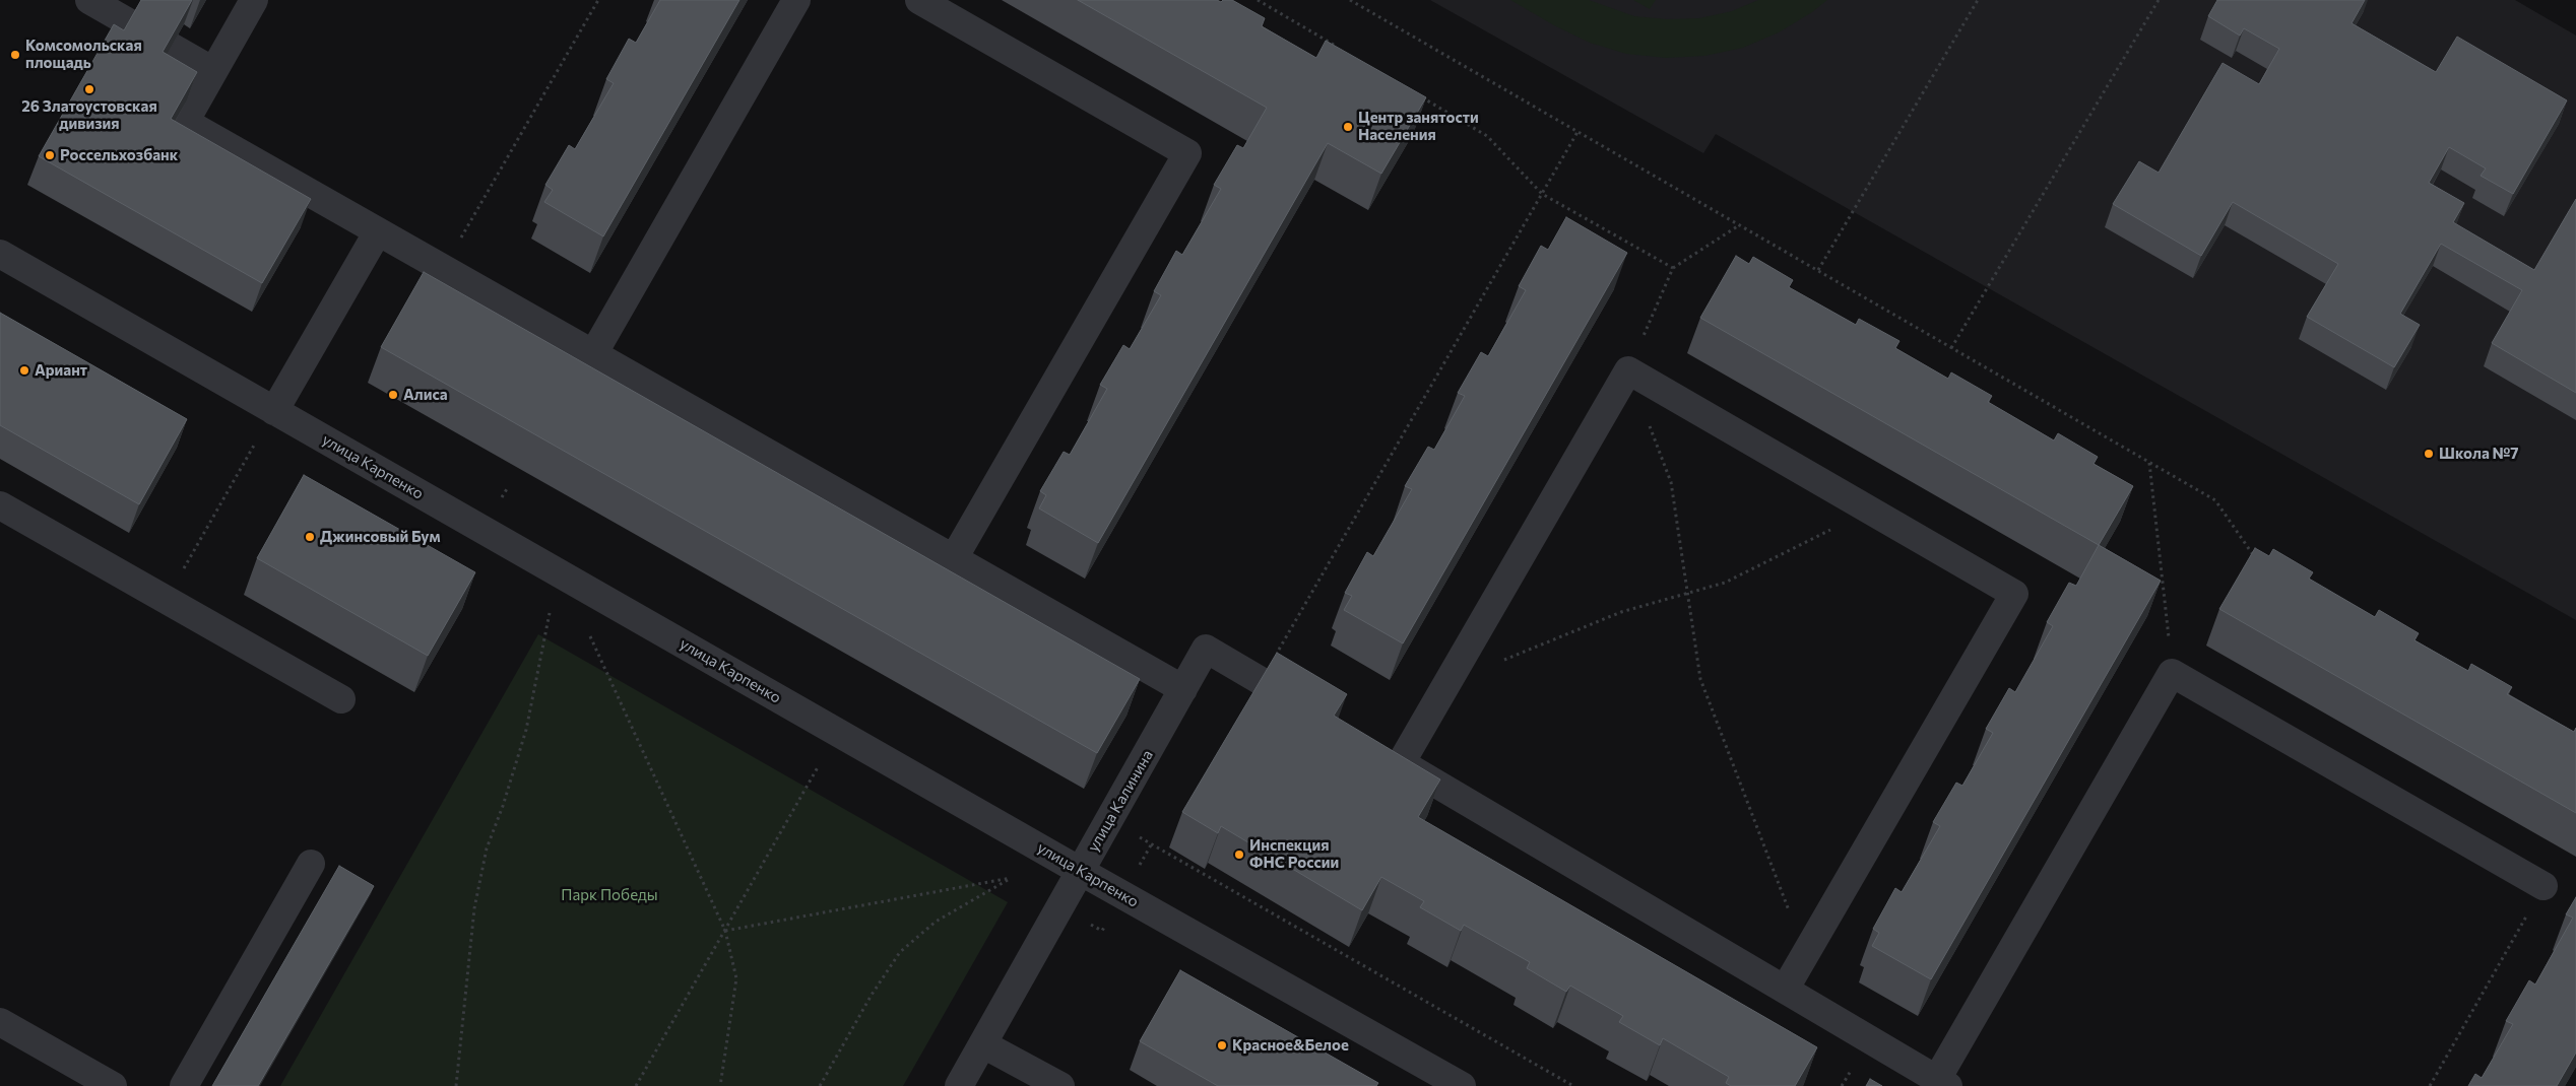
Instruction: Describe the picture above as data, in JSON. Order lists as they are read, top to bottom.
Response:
{
  "streets": {
    "street": ["улица Карпенко", "улица Калинина"]
  },
  "crossings": [
    ["улица Карпенко", "улица Калинина"]
  ],
  "parks": ["Парк Победы"],
  "places": [
    "Комсомольская площадь",
    "26 Златоустовская дивизия",
    "Центр занятости Населения",
    "Россельхозбанк",
    "Ариант",
    "Алиса",
    "Школа №7",
    "Джинсовый Бум",
    "Инспекция ФНС России",
    "Красное&Белое"
  ]
}
